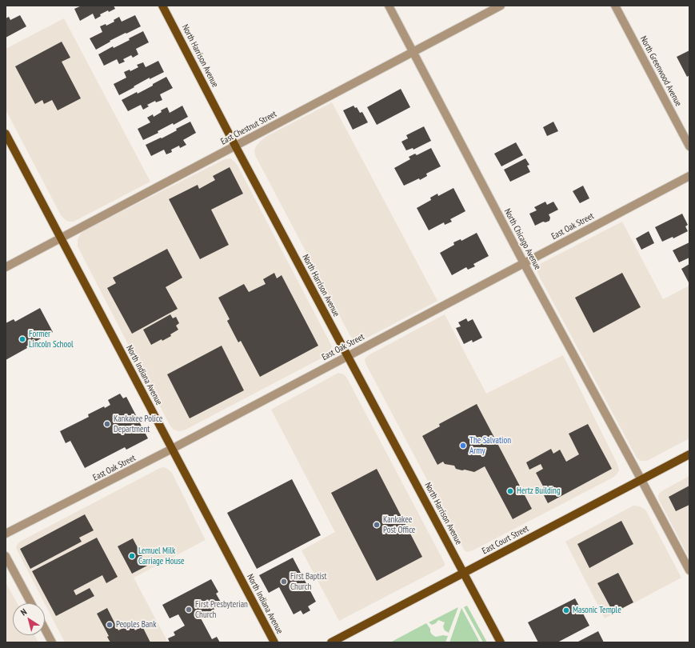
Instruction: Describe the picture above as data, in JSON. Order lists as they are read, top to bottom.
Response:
{
  "streets": {
    "main road": ["North Harrison Avenue", "North Indiana Avenue", "East Court Street"],
    "street": [
      "North Greenwood Avenue",
      "East Chestnut Street",
      "East Oak Street",
      "North Chicago Avenue"
    ]
  },
  "crossings": [
    ["North Harrison Avenue", "East Chestnut Street"],
    ["North Harrison Avenue", "East Oak Street"],
    ["North Harrison Avenue", "East Court Street"],
    ["East Chestnut Street", "North Chicago Avenue"],
    ["East Chestnut Street", "North Indiana Avenue"],
    ["East Oak Street", "North Chicago Avenue"],
    ["East Oak Street", "North Indiana Avenue"],
    ["North Chicago Avenue", "East Court Street"]
  ],
  "places": [
    "Former Lincoln School",
    "Kankakee Police Department",
    "The Salvation Army",
    "Hertz Building",
    "Kankakee Post Office",
    "Lemuel Milk Carriage House",
    "First Baptist Church",
    "First Presbyterian Church",
    "Masonic Temple",
    "Peoples Bank"
  ],
  "north": "top left"
}
